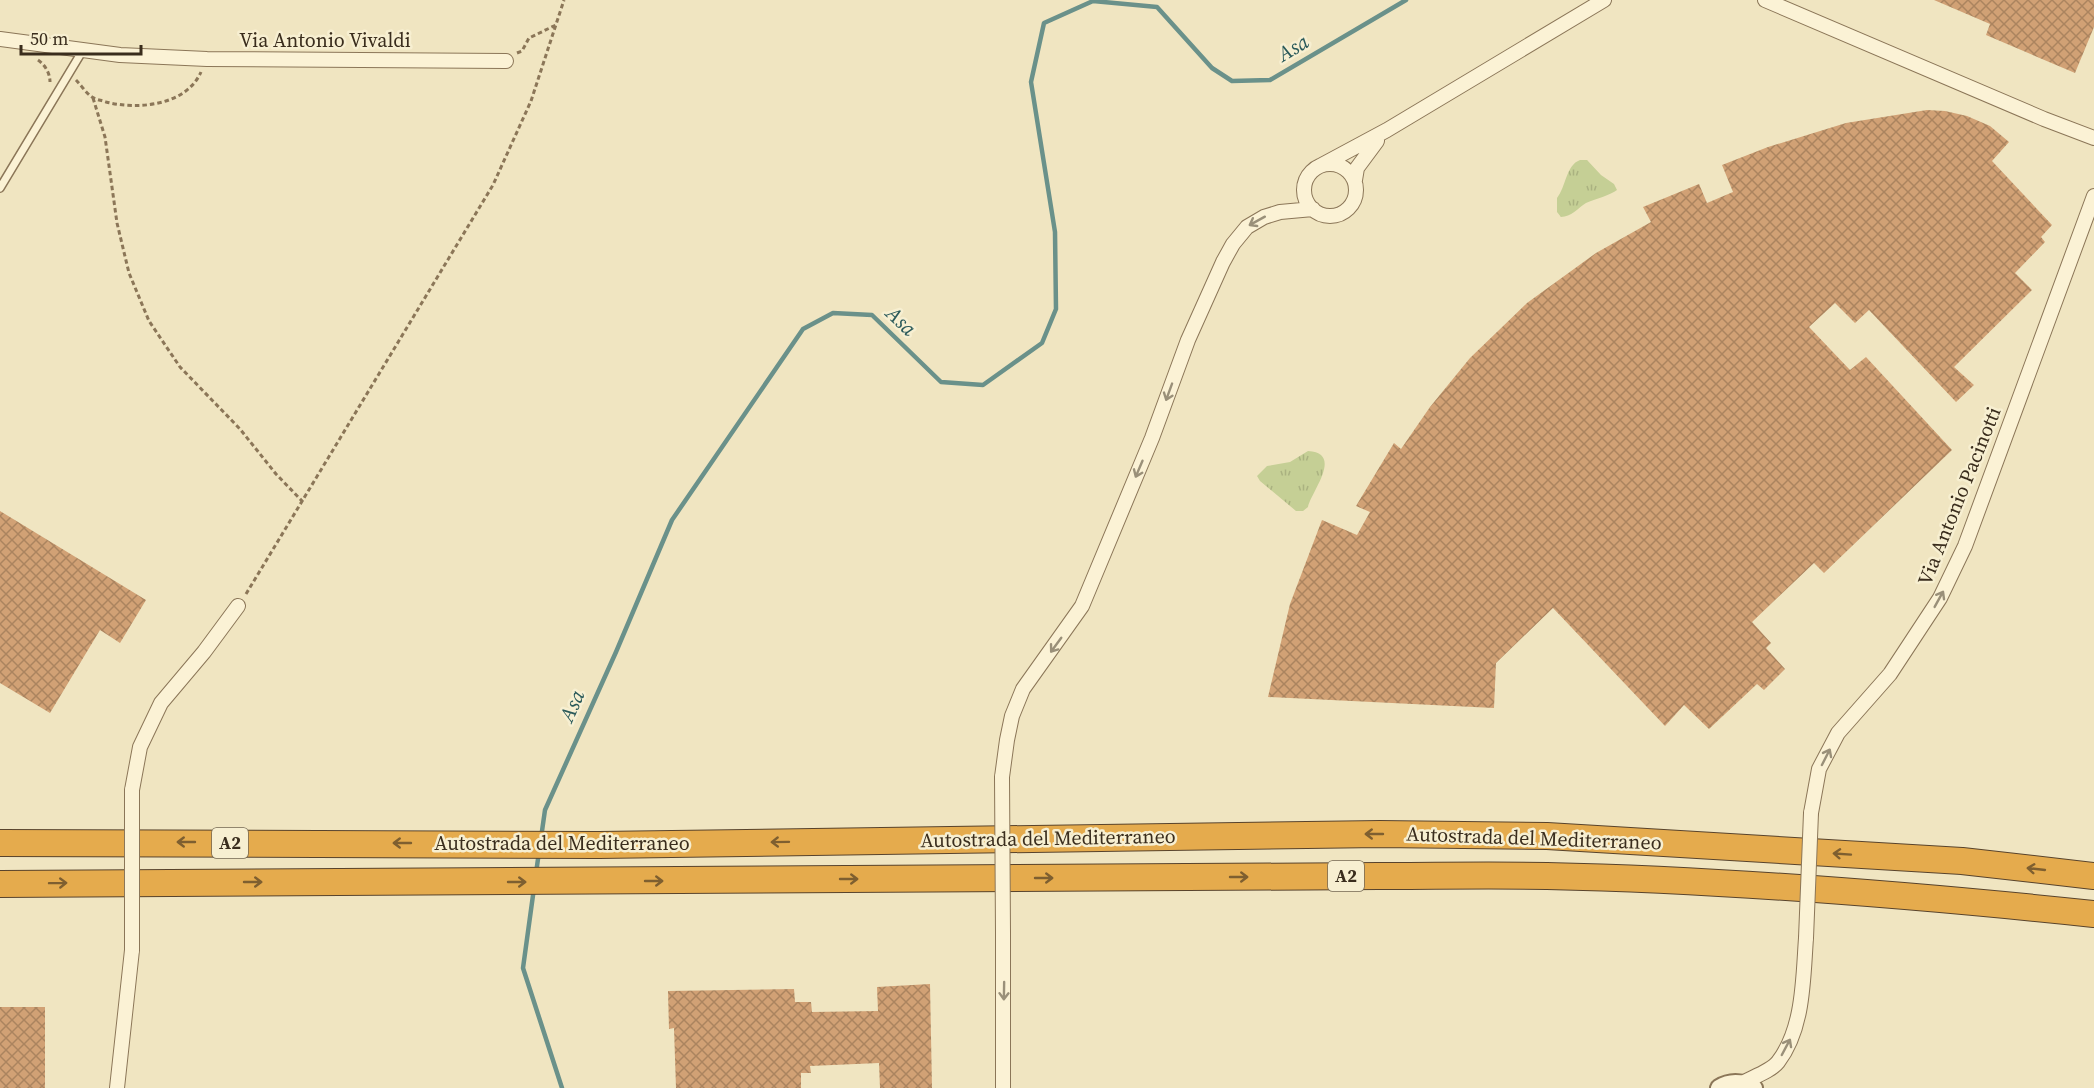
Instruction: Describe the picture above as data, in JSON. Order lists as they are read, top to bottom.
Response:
{
  "streets": {
    "highway": ["Autostrada del Mediterraneo", "A2"],
    "street": ["Via Antonio Vivaldi", "Via Antonio Pacinotti"]
  },
  "one_way": ["Via Antonio Pacinotti"],
  "water": ["Asa"],
  "scale_bar": "50 m"
}
